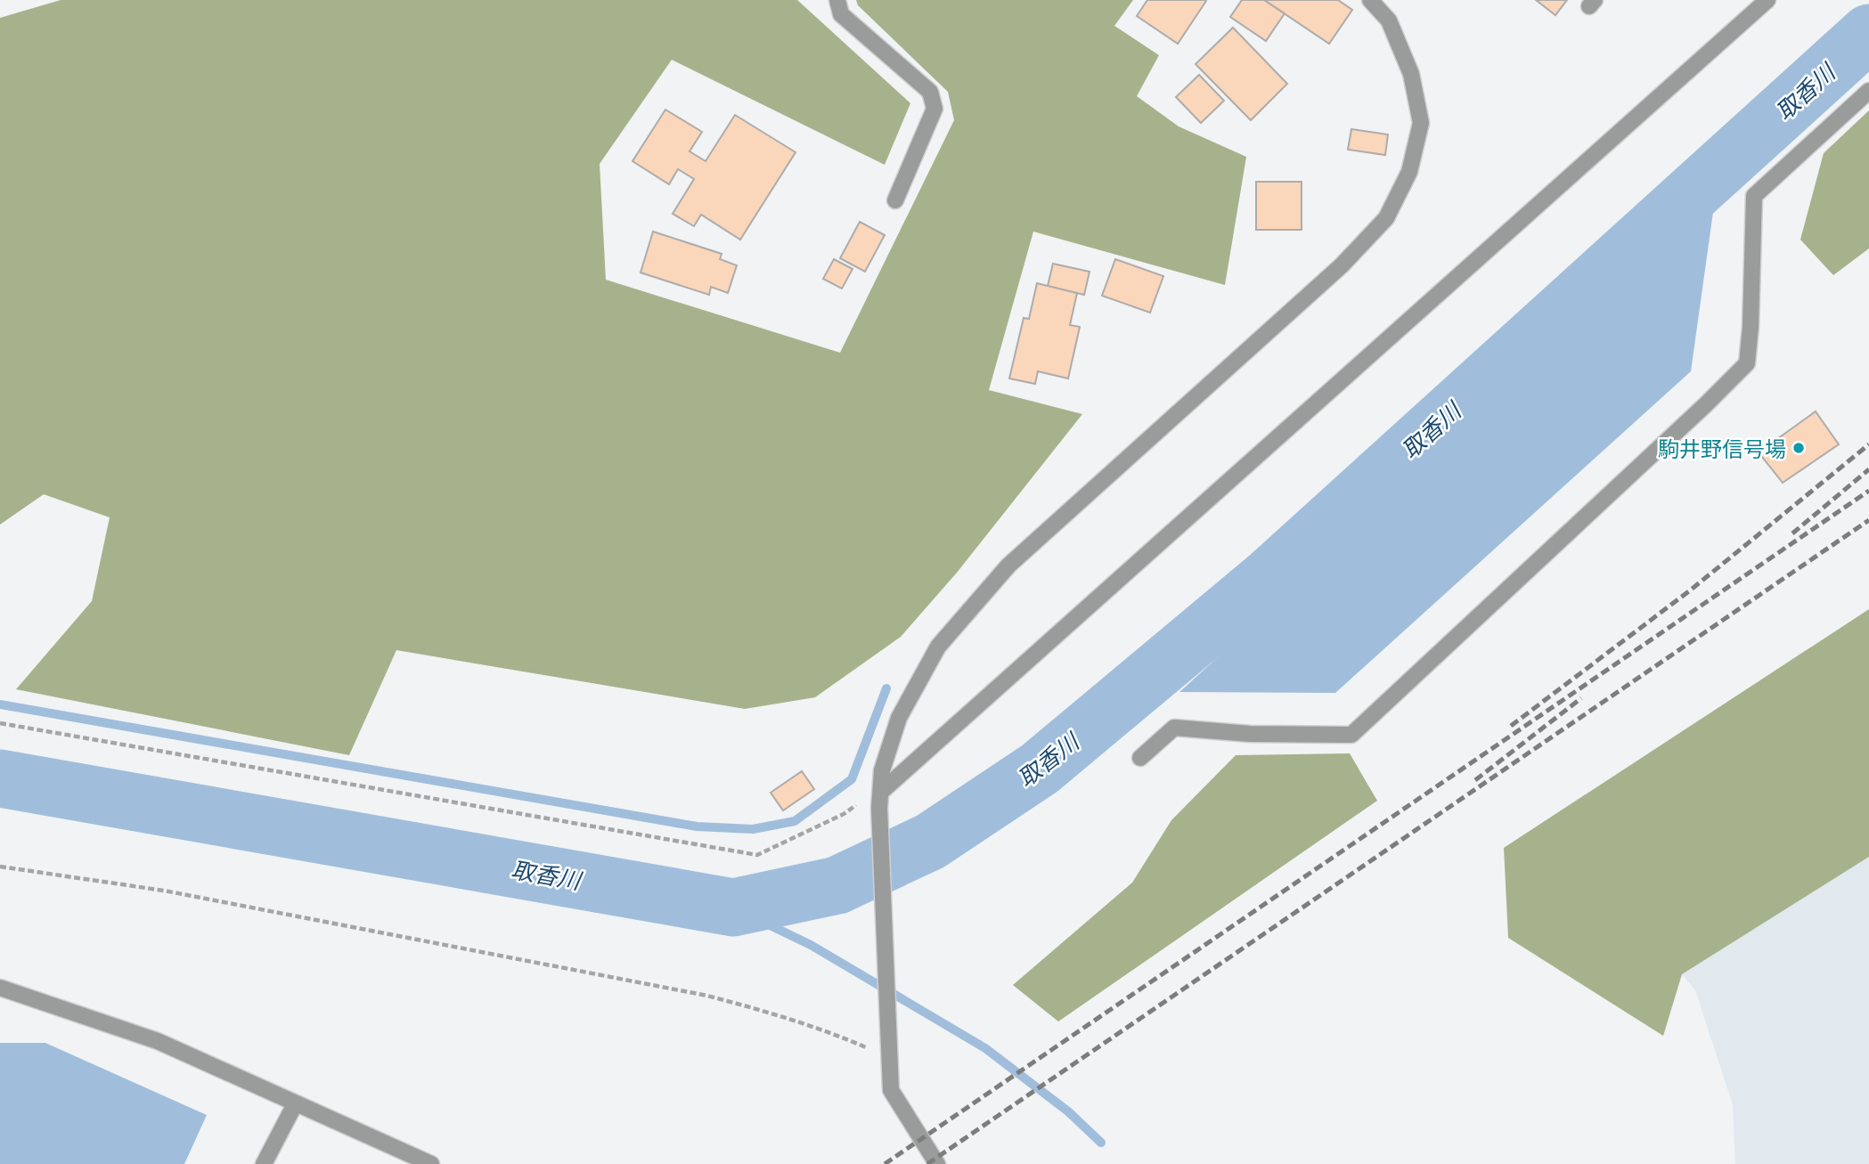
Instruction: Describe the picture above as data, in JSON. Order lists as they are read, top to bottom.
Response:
{
  "water": ["取香川"],
  "places": ["駒井野信号場"]
}
